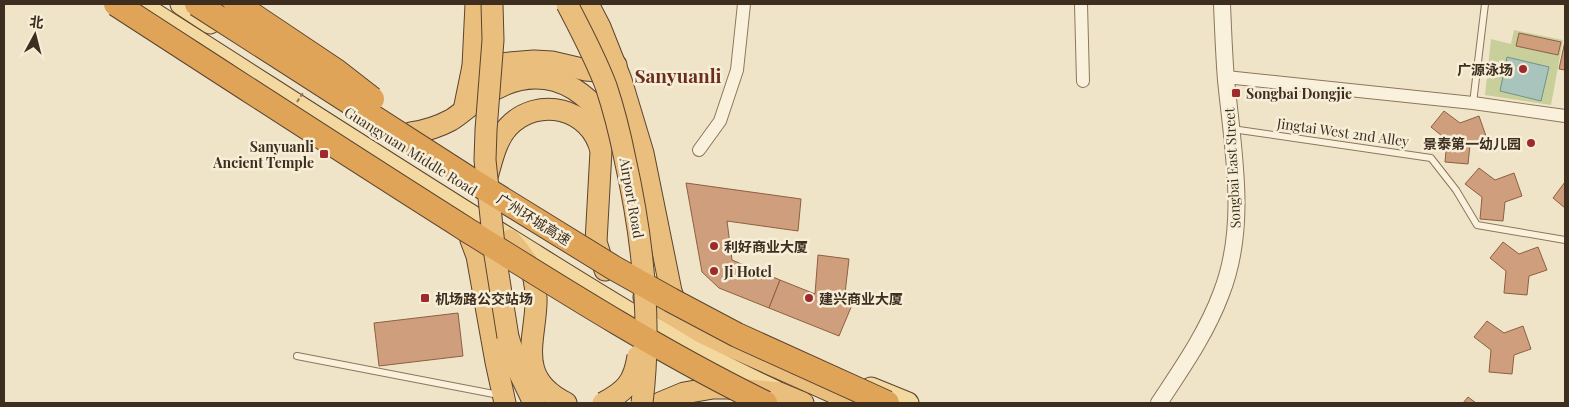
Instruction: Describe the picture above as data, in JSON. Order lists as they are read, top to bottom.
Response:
{
  "streets": {
    "highway": ["Guangyuan Middle Road", "Airport Road", "广州环城高速"],
    "street": ["Songbai East Street"],
    "lane": ["Jingtai West 2nd Alley"]
  },
  "crossings": [
    ["Jingtai West 2nd Alley", "Songbai East Street"]
  ],
  "districts": ["Sanyuanli"],
  "places": {
    "other": [
      "广源泳场",
      "景泰第一幼儿园",
      "利好商业大厦",
      "Ji Hotel",
      "建兴商业大厦"
    ],
    "transit": ["Songbai Dongjie", "Sanyuanli Ancient Temple", "机场路公交站场"]
  },
  "north": "top"
}
